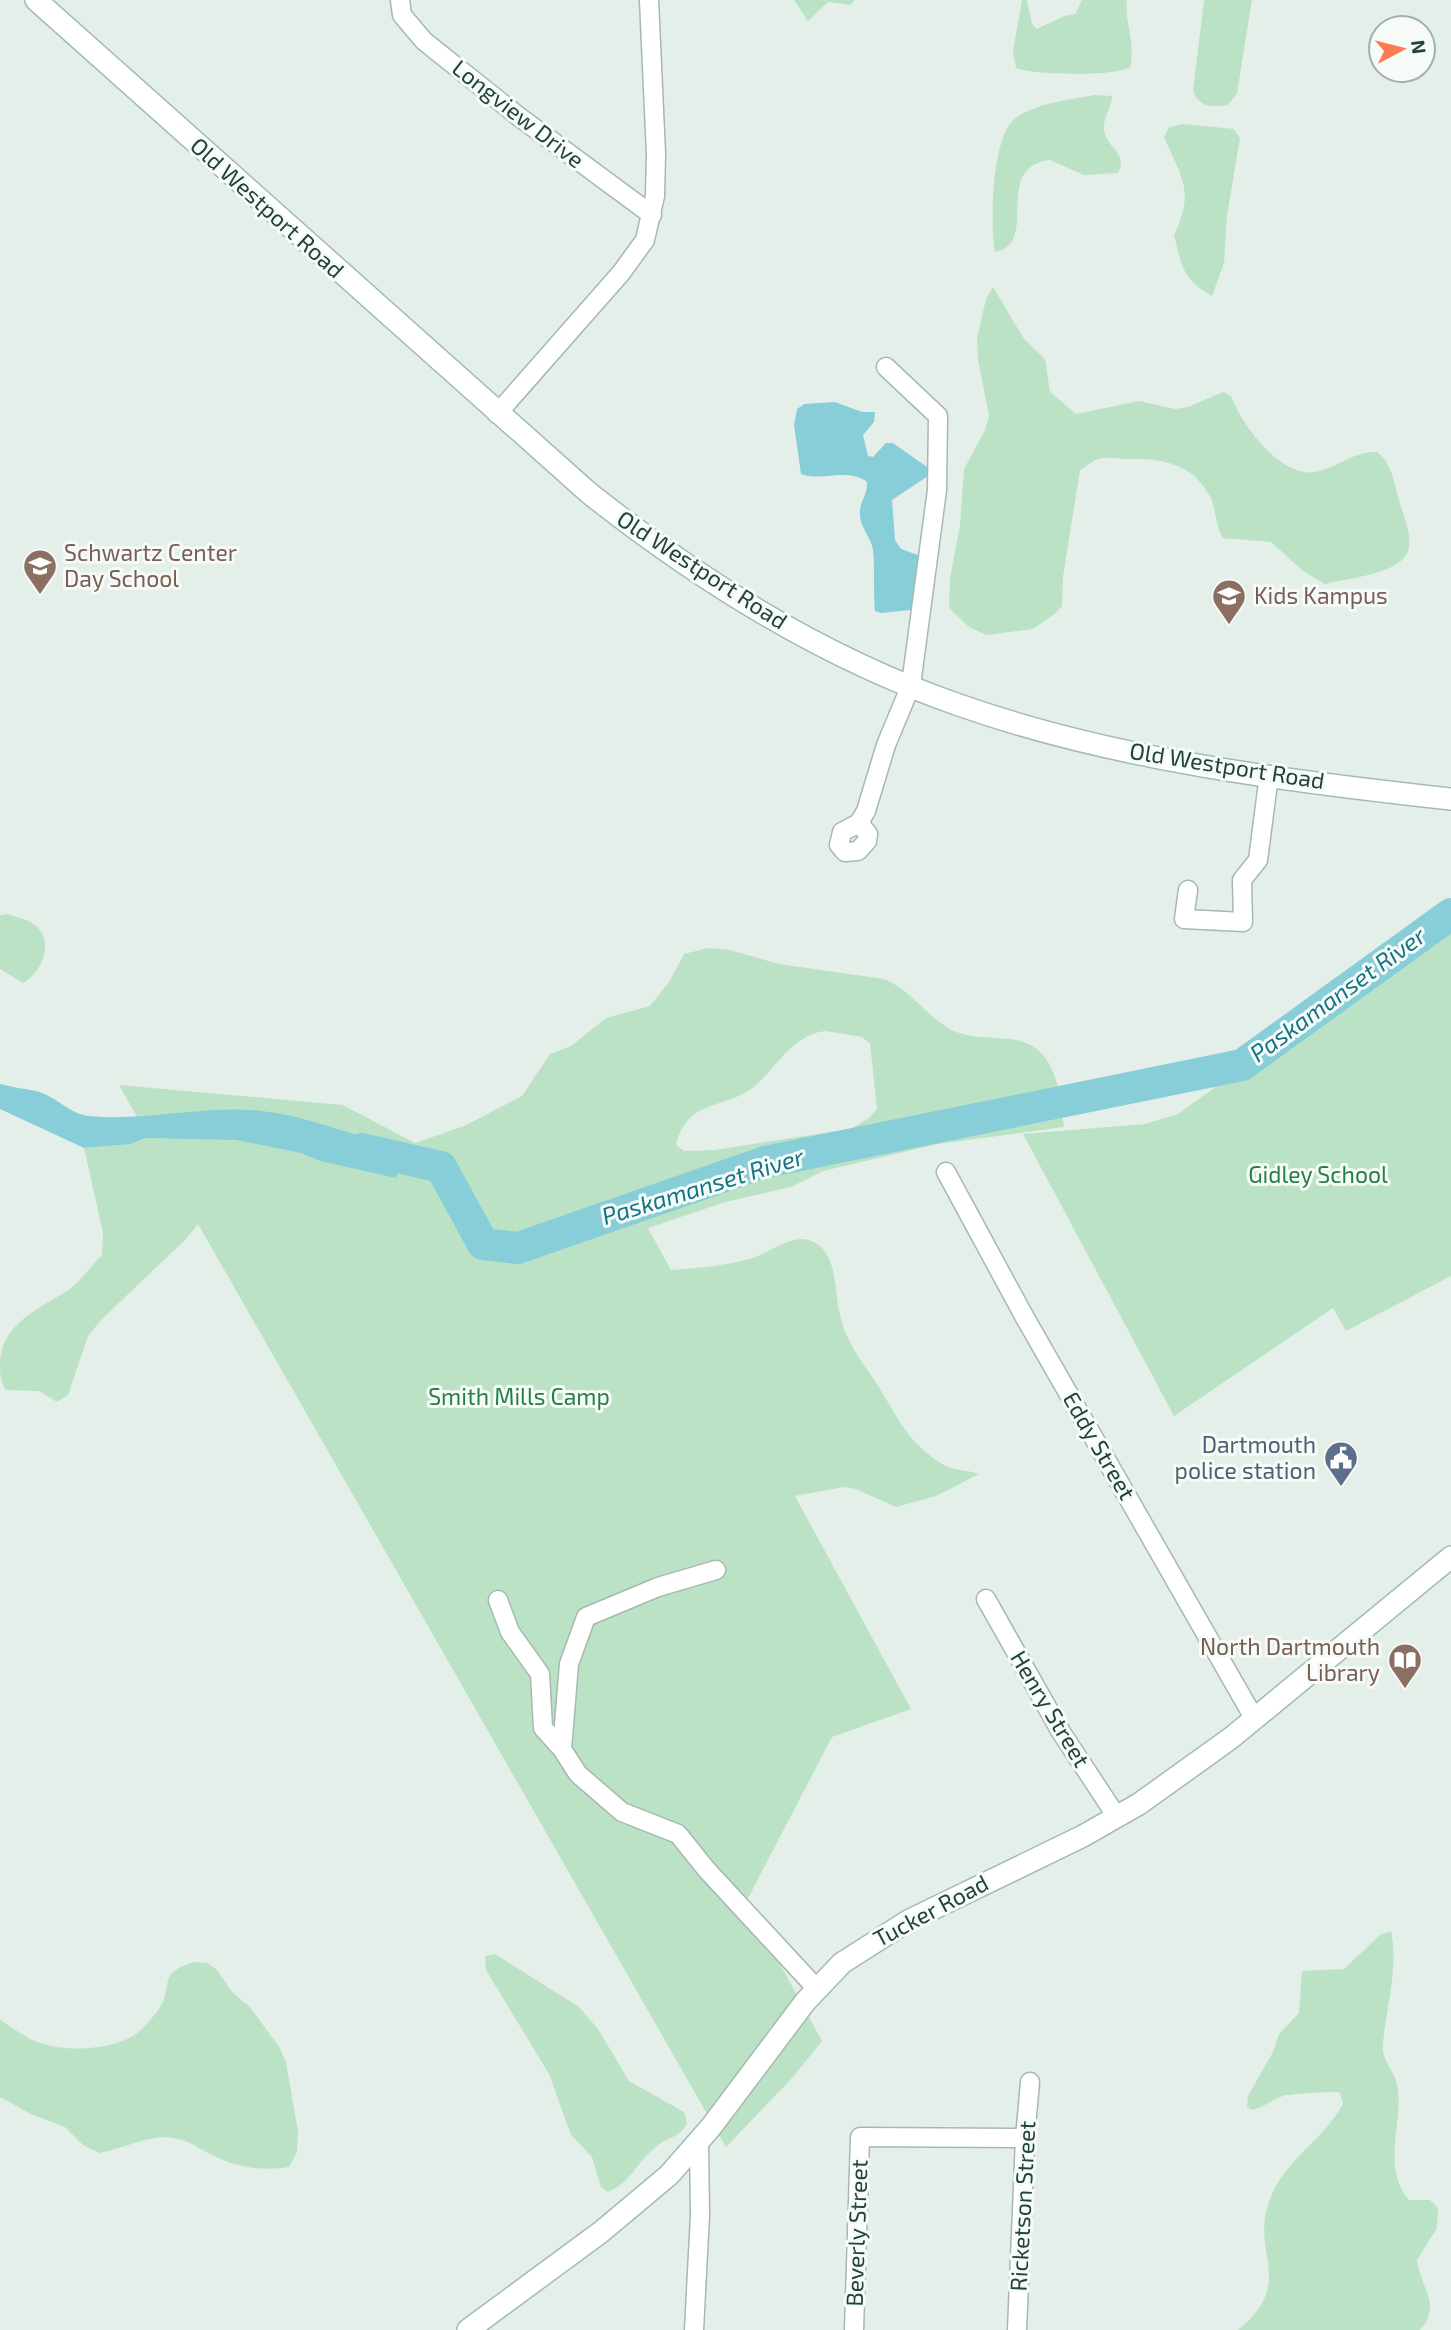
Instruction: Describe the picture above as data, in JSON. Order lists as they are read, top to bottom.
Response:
{
  "streets": {
    "main road": ["Old Westport Road", "Tucker Road"],
    "street": [
      "Longview Drive",
      "Eddy Street",
      "Henry Street",
      "Ricketson Street",
      "Beverly Street"
    ]
  },
  "crossings": [
    ["Eddy Street", "Tucker Road"],
    ["Henry Street", "Tucker Road"],
    ["Ricketson Street", "Beverly Street"]
  ],
  "water": ["Paskamanset River"],
  "parks": ["Gidley School", "Smith Mills Camp"],
  "places": {
    "school or university": ["Schwartz Center Day School", "Kids Kampus"],
    "public building": ["Dartmouth police station"],
    "library": ["North Dartmouth Library"]
  },
  "north": "right"
}
